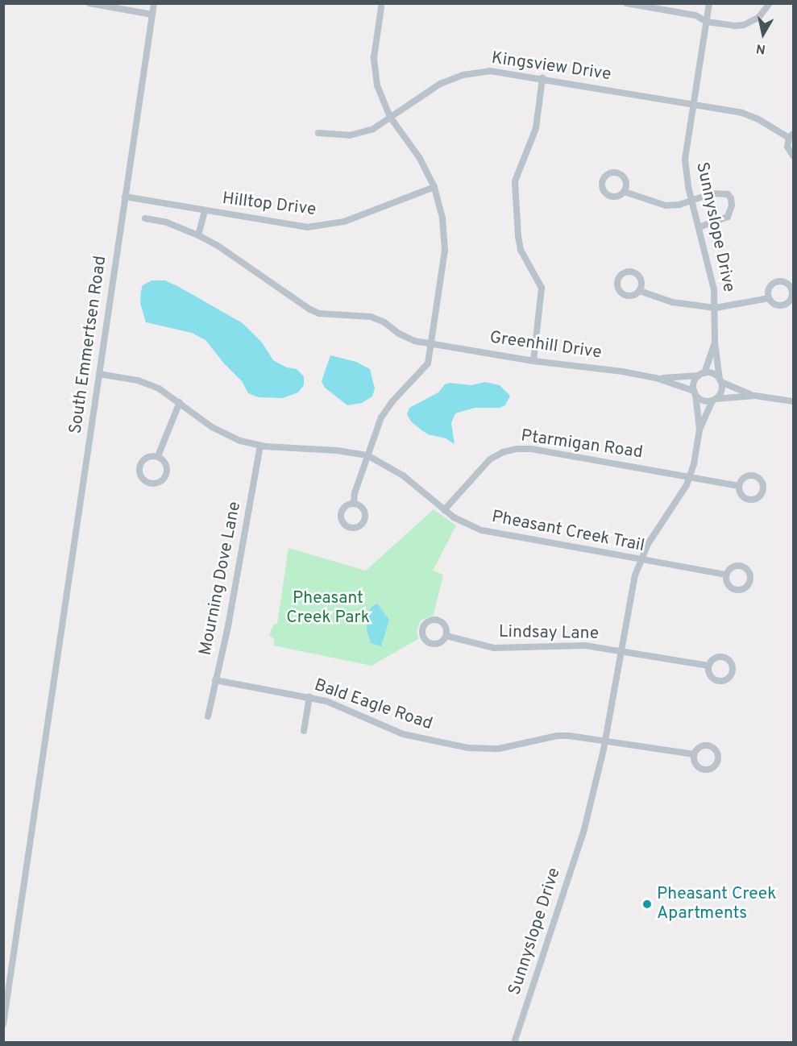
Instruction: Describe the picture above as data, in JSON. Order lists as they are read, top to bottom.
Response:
{
  "streets": {
    "street": [
      "Kingsview Drive",
      "Hilltop Drive",
      "Sunnyslope Drive",
      "South Emmertsen Road",
      "Greenhill Drive",
      "Ptarmigan Road",
      "Pheasant Creek Trail",
      "Mourning Dove Lane",
      "Lindsay Lane",
      "Bald Eagle Road"
    ]
  },
  "crossings": [
    ["Kingsview Drive", "Sunnyslope Drive"],
    ["Hilltop Drive", "South Emmertsen Road"],
    ["Sunnyslope Drive", "Greenhill Drive"],
    ["Sunnyslope Drive", "Ptarmigan Road"],
    ["Sunnyslope Drive", "Pheasant Creek Trail"],
    ["Sunnyslope Drive", "Lindsay Lane"],
    ["Sunnyslope Drive", "Bald Eagle Road"],
    ["South Emmertsen Road", "Pheasant Creek Trail"],
    ["Ptarmigan Road", "Pheasant Creek Trail"],
    ["Pheasant Creek Trail", "Mourning Dove Lane"],
    ["Mourning Dove Lane", "Bald Eagle Road"]
  ],
  "parks": ["Pheasant Creek Park"],
  "places": ["Pheasant Creek Apartments"],
  "north": "bottom"
}
